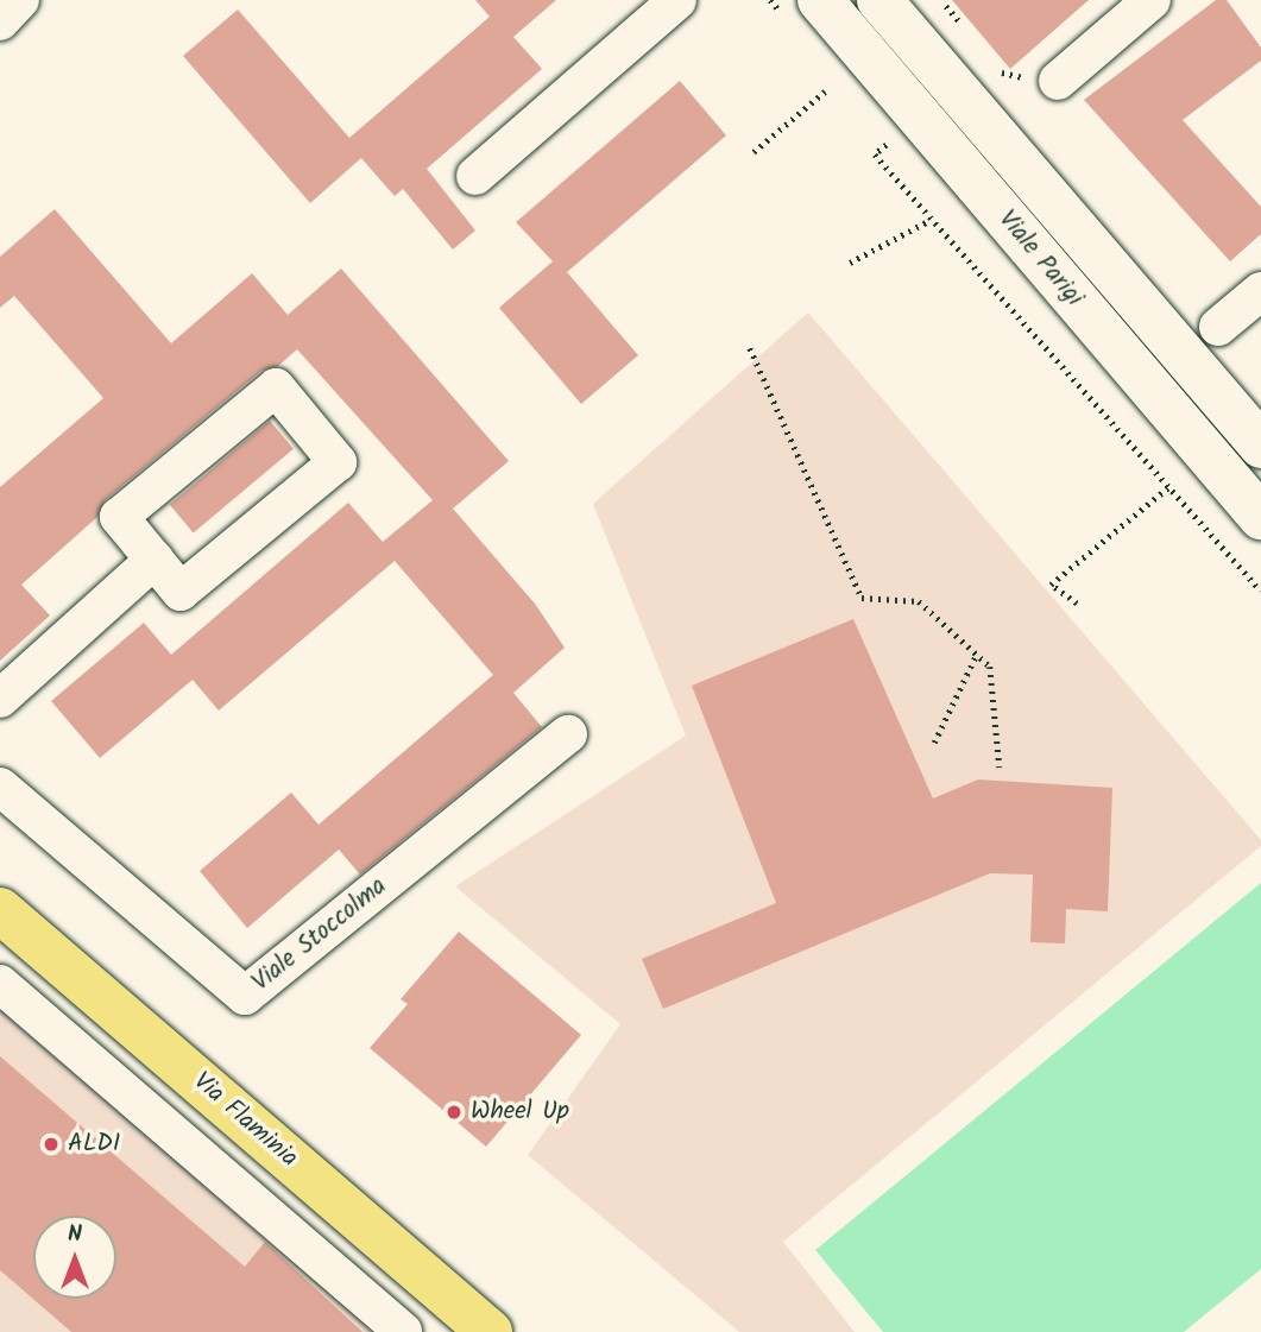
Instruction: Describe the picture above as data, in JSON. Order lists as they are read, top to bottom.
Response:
{
  "streets": {
    "main road": ["Viale Parigi", "Via Flaminia"],
    "street": ["Viale Stoccolma"]
  },
  "places": ["Wheel Up", "ALDI"],
  "north": "top"
}
